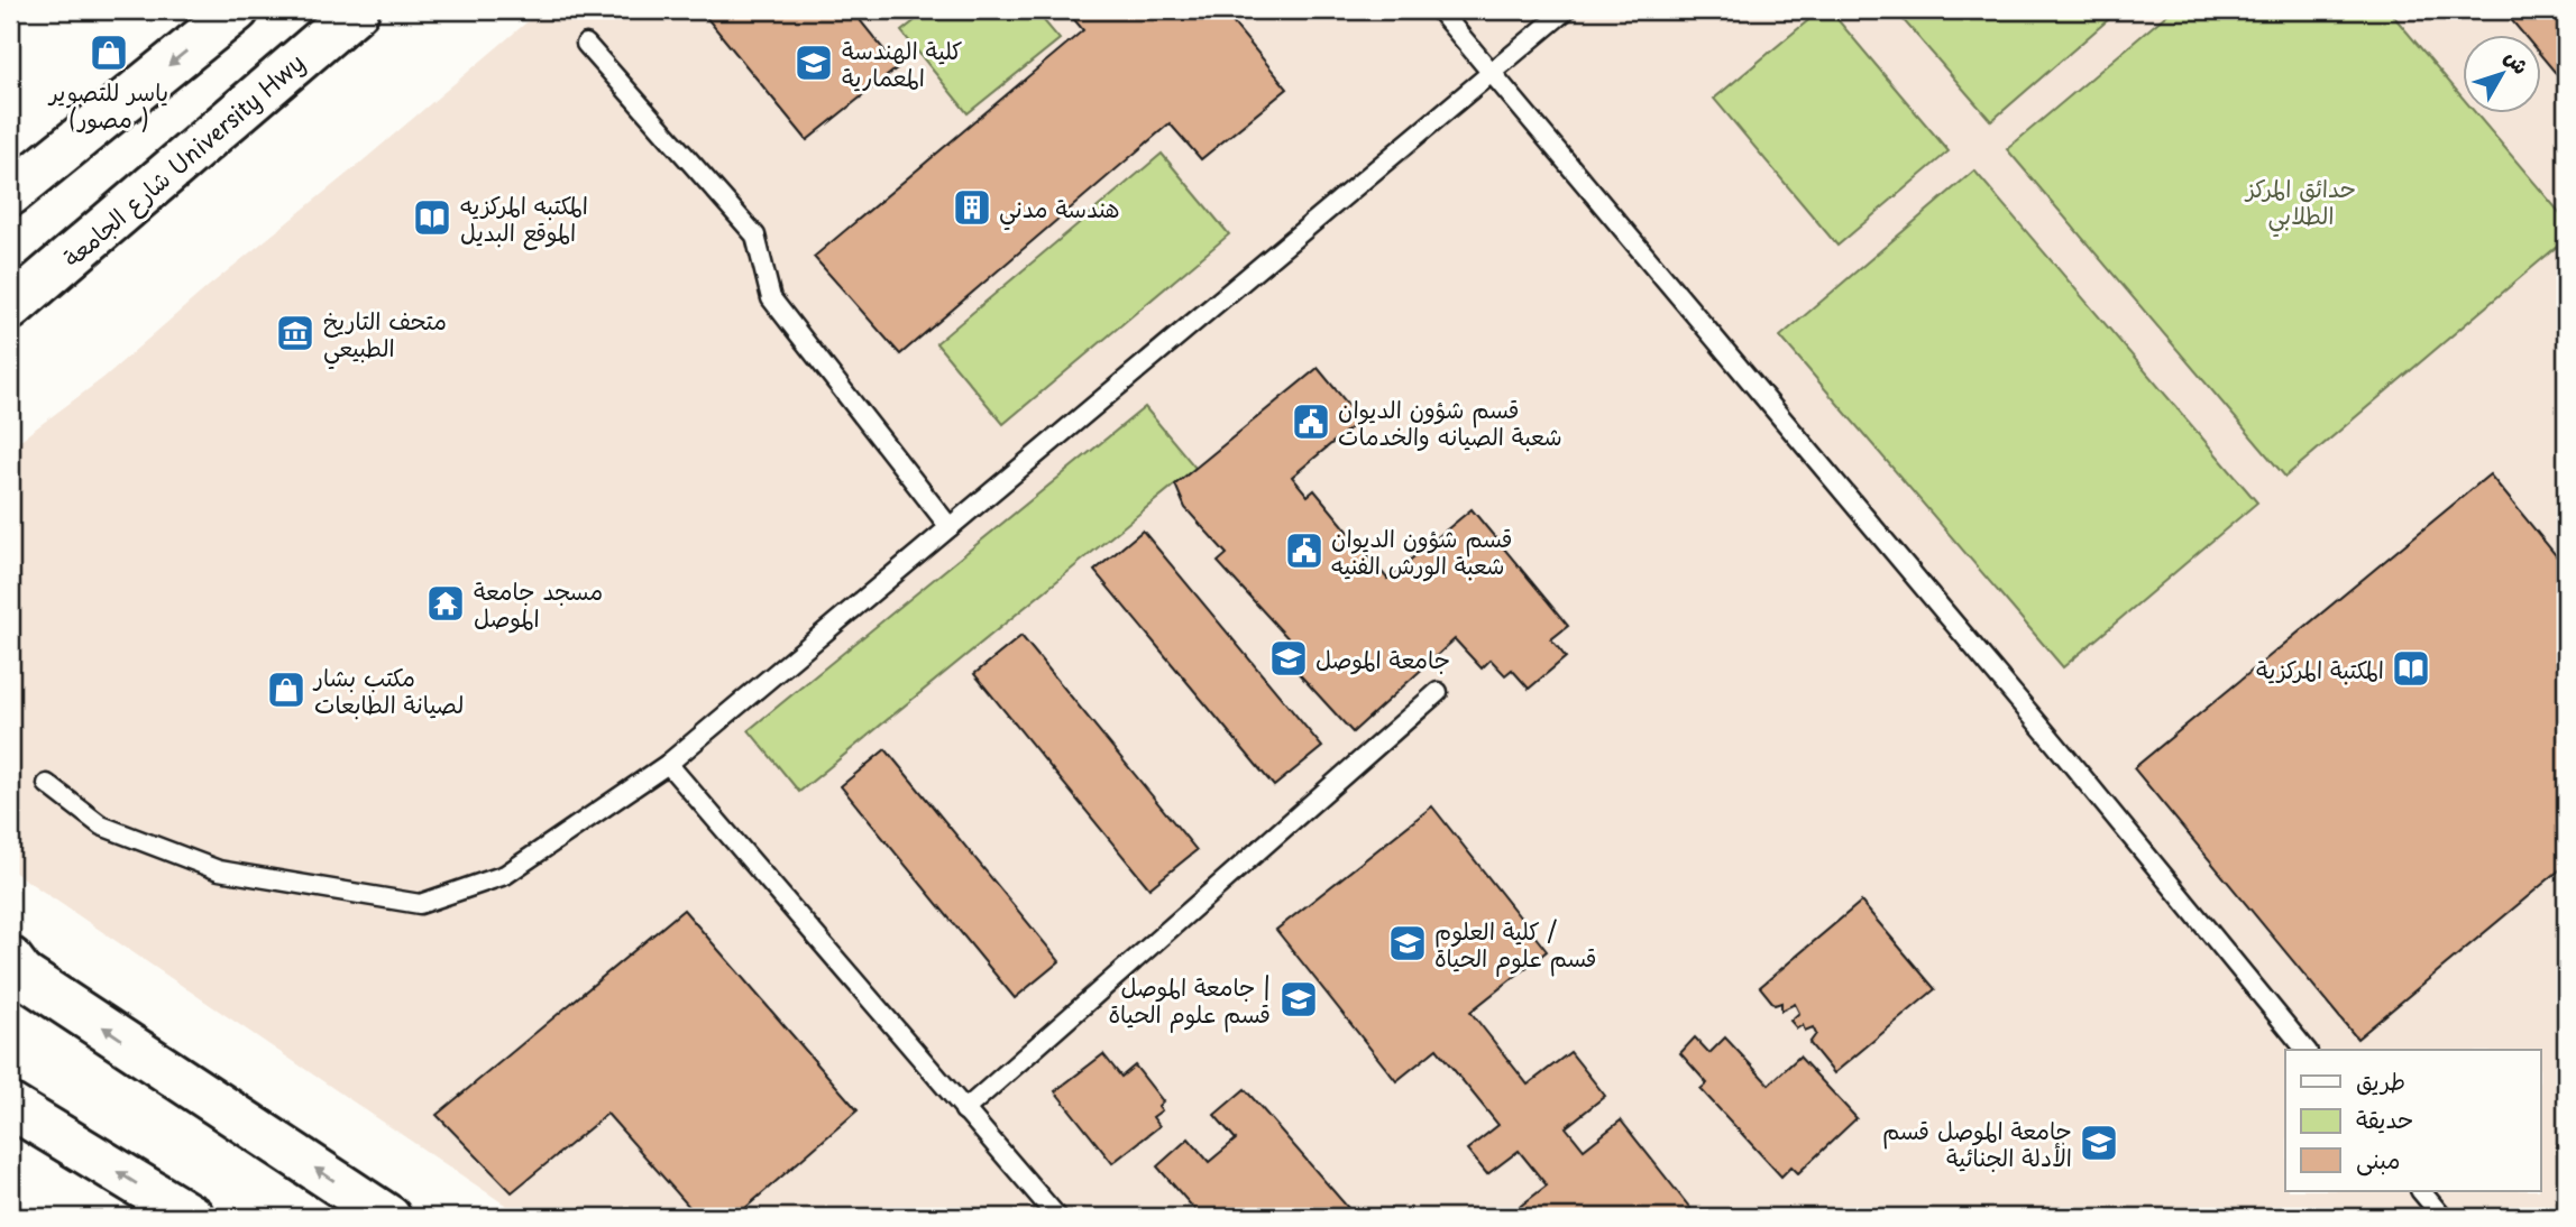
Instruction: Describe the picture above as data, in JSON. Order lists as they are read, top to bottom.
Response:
{
  "streets": {
    "main road": ["شارع الجامعة University Hwy"]
  },
  "parks": ["حدائق المركز الطلابي"],
  "places": {
    "shop": ["ياسر للتصوير (مصور )", "مكتب بشار لصيانة الطابعات"],
    "school or university": [
      "كلية الهندسة المعمارية",
      "جامعة الموصل",
      "كلية العلوم / قسم علوم الحياة",
      "جامعة الموصل | قسم علوم الحياة",
      "جامعة الموصل قسم الأدلة الجنائية"
    ],
    "building": ["هندسة مدني"],
    "library": ["المكتبه المركزيه الموقع البديل", "المكتبة المركزية"],
    "museum": ["متحف التاريخ الطبيعي"],
    "public building": ["قسم شؤون الديوان شعبة الصيانه والخدمات", "قسم شؤون الديوان شعبة الورش الفنيه"],
    "temple": ["مسجد جامعة الموصل"]
  },
  "legend": ["طريق", "حديقة", "مبنى"],
  "north": "top right"
}
